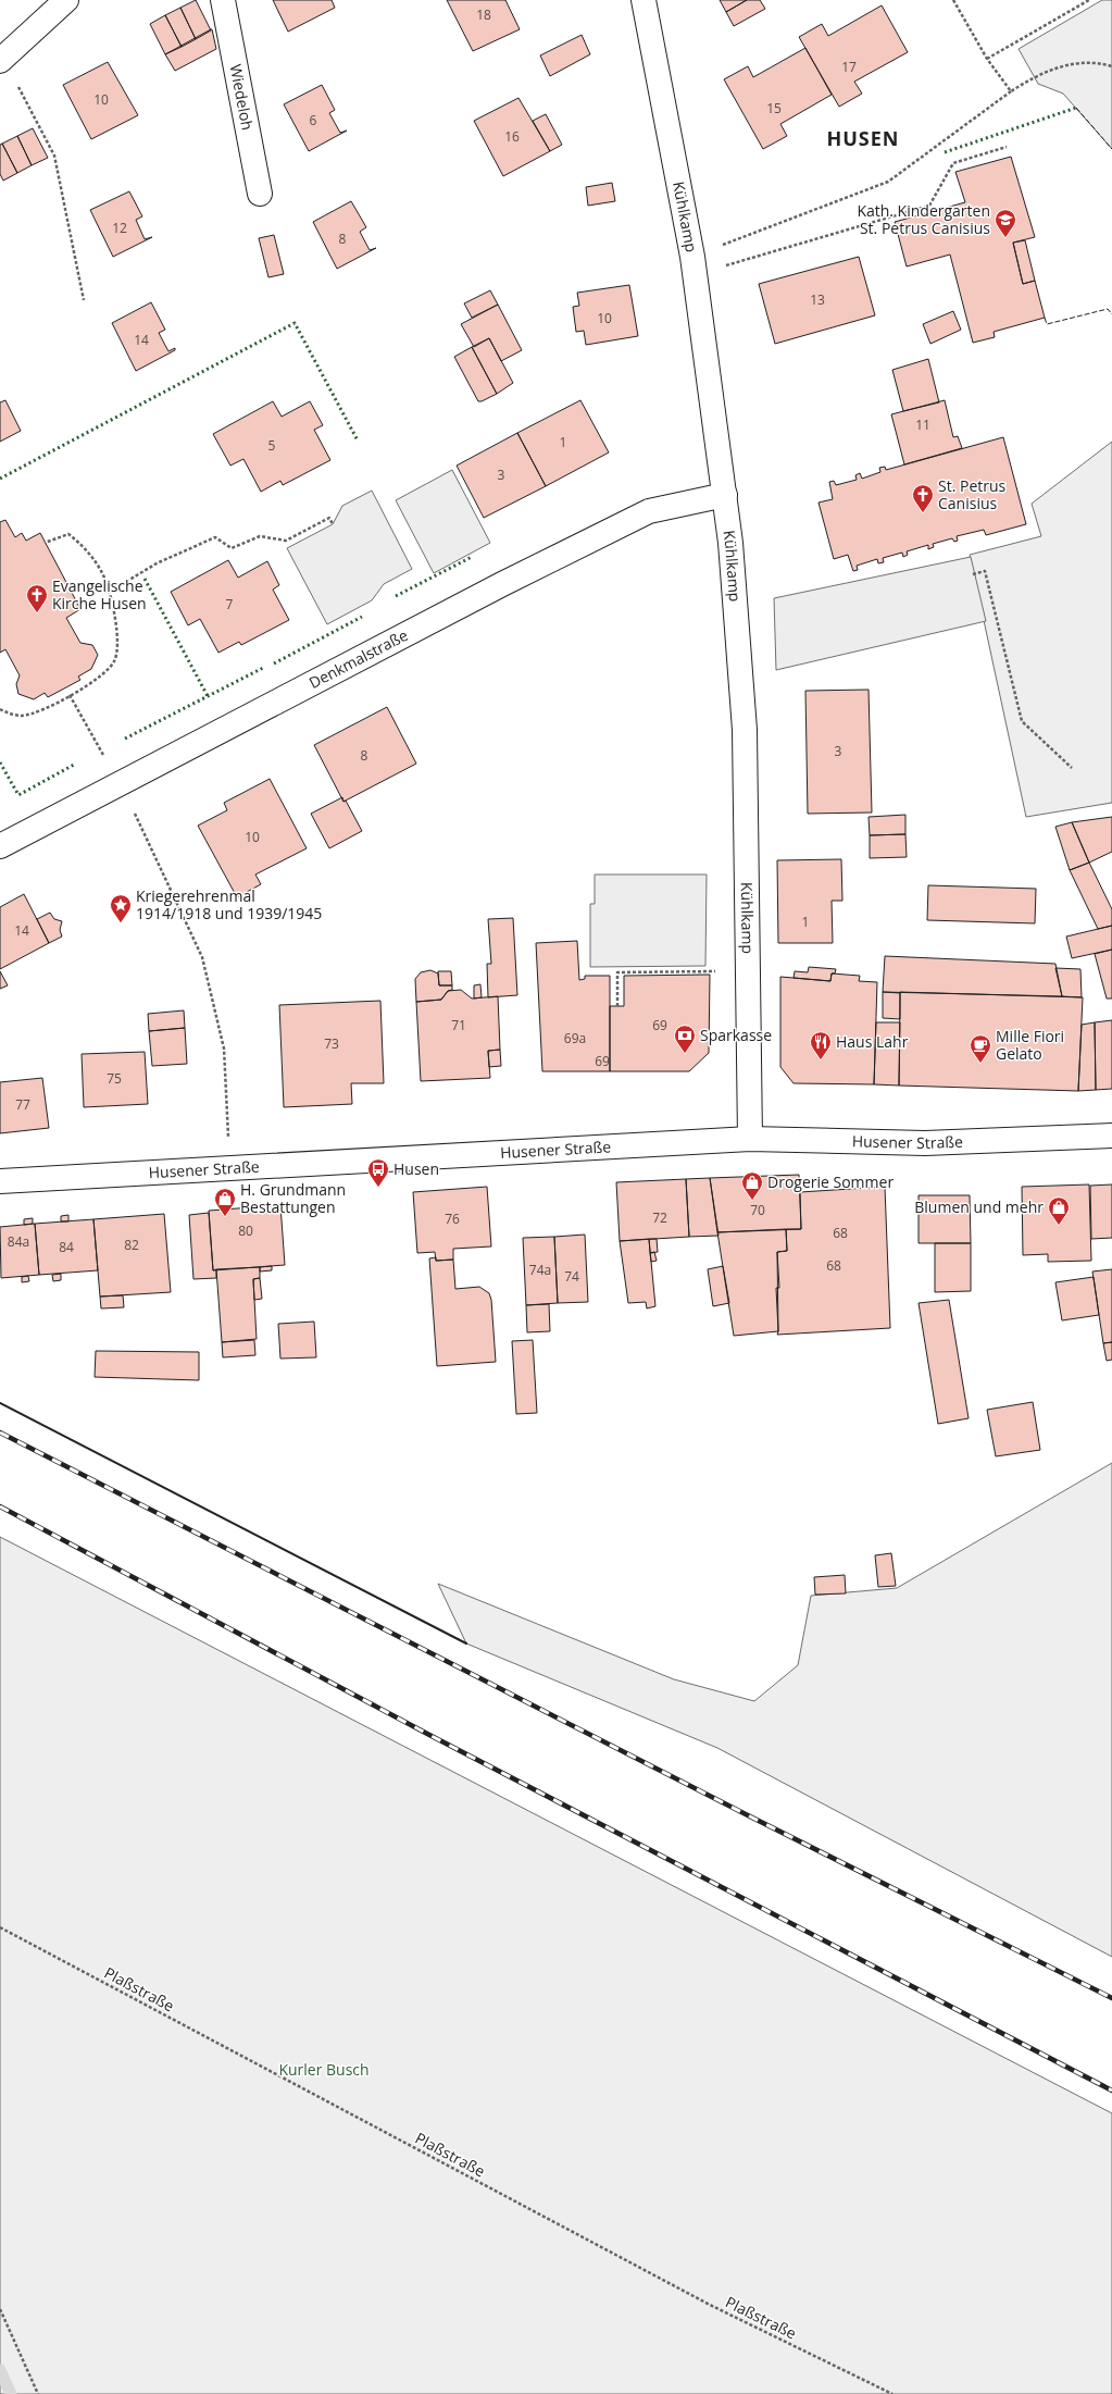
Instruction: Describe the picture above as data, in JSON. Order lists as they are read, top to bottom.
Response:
{
  "streets": {
    "street": [
      "Wiedeloh",
      "Kühlkamp",
      "Denkmalstraße",
      "Husener Straße"
    ],
    "path": ["Plaßstraße"]
  },
  "crossings": [
    ["Kühlkamp", "Denkmalstraße"],
    ["Kühlkamp", "Husener Straße"]
  ],
  "districts": ["HUSEN"],
  "parks": ["Kurler Busch"],
  "places": {
    "school or university": ["Kath. Kindergarten St. Petrus Canisius"],
    "church": ["St. Petrus Canisius", "Evangelische Kirche Husen"],
    "place": ["Kriegerehrenmal 1914/1918 und 1939/1945"],
    "bank": ["Sparkasse"],
    "restaurant": ["Haus Lahr"],
    "cafe": ["Mille Fiori Gelato"],
    "bus stop": ["Husen"],
    "shop": ["Drogerie Sommer", "H. Grundmann Bestattungen", "Blumen und mehr"]
  },
  "house_numbers": [
    "18",
    "17",
    "10",
    "15",
    "6",
    "16",
    "12",
    "8",
    "13",
    "10",
    "14",
    "11",
    "1",
    "5",
    "3",
    "7",
    "3",
    "8",
    "10",
    "1",
    "14",
    "71",
    "69",
    "69a",
    "73",
    "69",
    "75",
    "77",
    "70",
    "72",
    "76",
    "80",
    "68",
    "84a",
    "82",
    "84",
    "68",
    "74a",
    "74"
  ]
}
